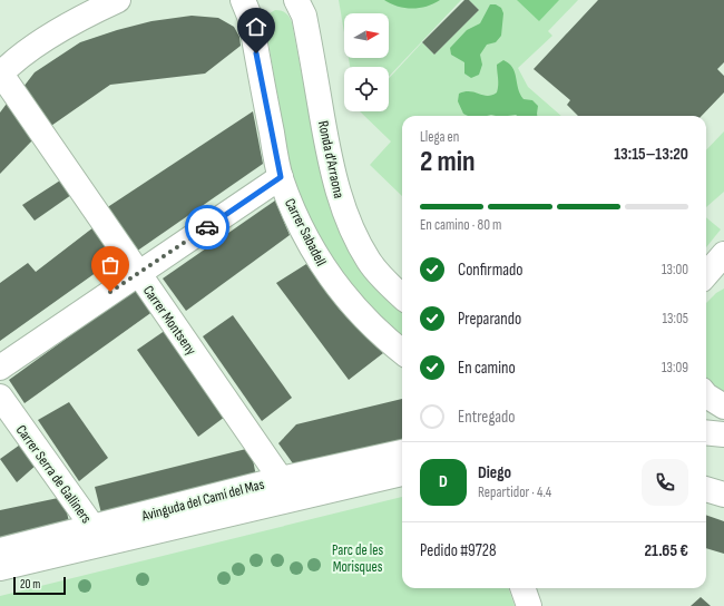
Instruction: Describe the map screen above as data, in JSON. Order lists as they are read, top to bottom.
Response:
{
  "streets": {
    "street": [
      "Ronda d'Arraona",
      "Carrer Sabadell",
      "Carrer Montseny",
      "Carrer Serra de Galliners",
      "Avinguda del Camí del Mas"
    ]
  },
  "crossings": [
    ["Carrer Montseny", "Avinguda del Camí del Mas"],
    ["Carrer Serra de Galliners", "Avinguda del Camí del Mas"]
  ],
  "parks": ["Parc de les Morisques"],
  "scale_bar": "20 m",
  "north": "right",
  "page": {
    "heading": ["2 min", "Llega en", "13:15–13:20"],
    "panel": [
      "Diego",
      "Repartidor · 4.4",
      "Pedido #9728",
      "21.65 €"
    ],
    "bar": "En camino · 80 m",
    "list": [
      ["Confirmado", "13:00"],
      ["Preparando", "13:05"],
      ["En camino", "13:09"],
      "Entregado"
    ],
    "round": "D",
    "scale": "20 m"
  }
}
